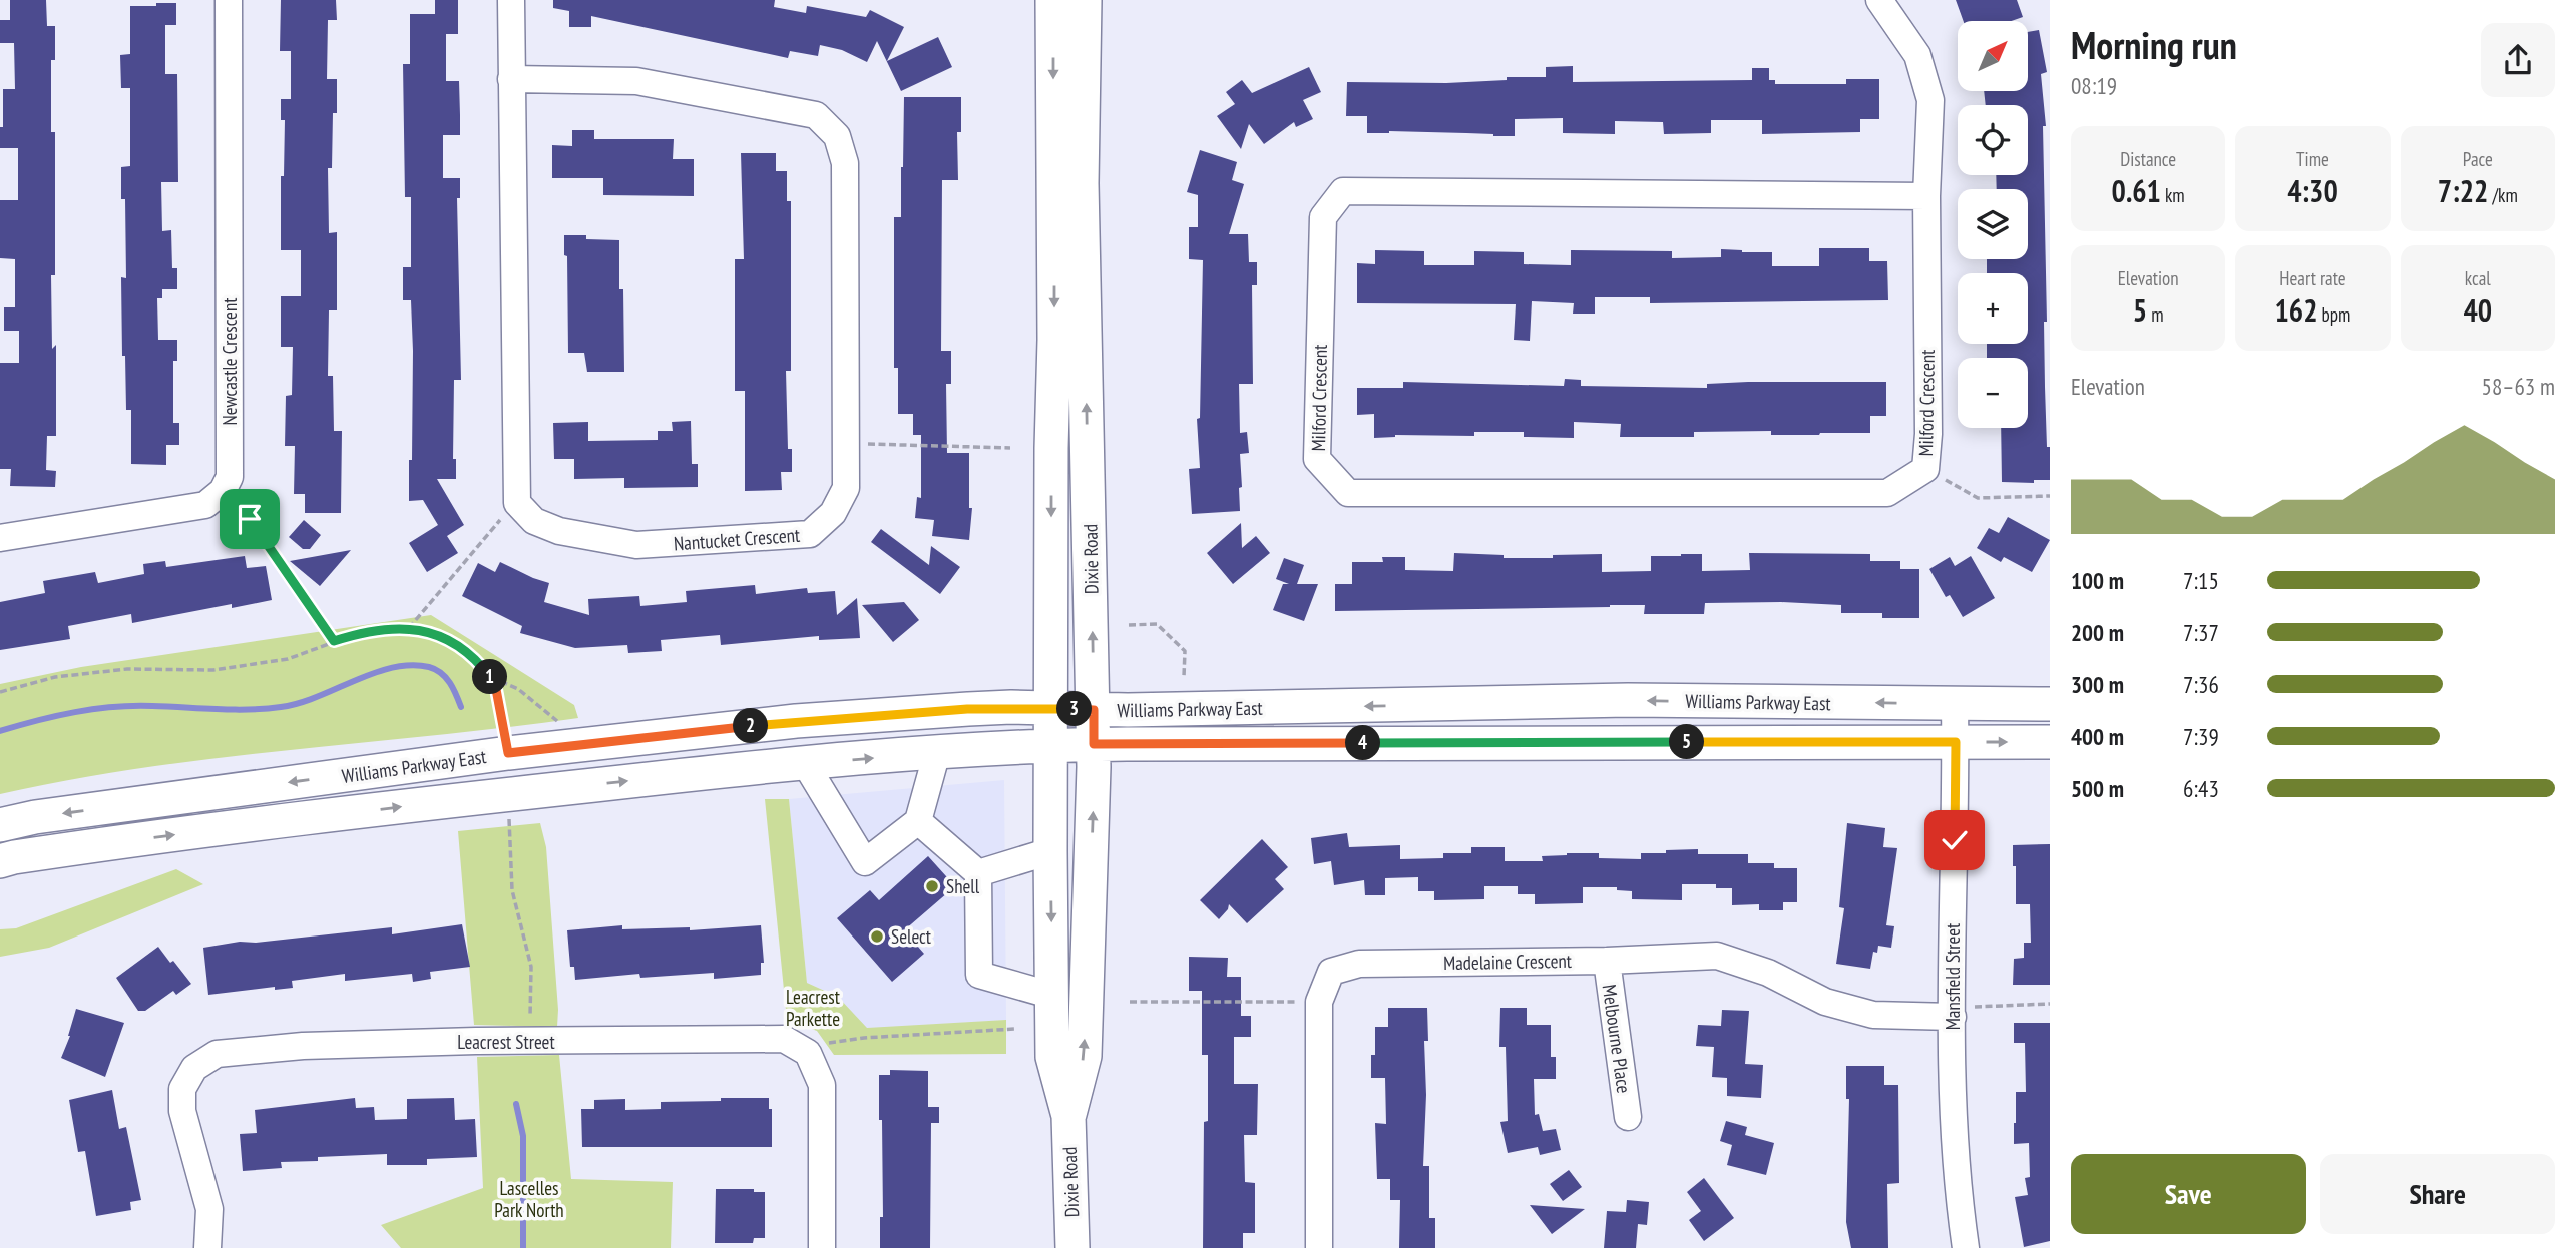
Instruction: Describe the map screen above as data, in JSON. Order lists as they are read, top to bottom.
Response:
{
  "streets": {
    "main road": ["Dixie Road", "Williams Parkway East"],
    "street": [
      "Newcastle Crescent",
      "Milford Crescent",
      "Nantucket Crescent",
      "Madelaine Crescent",
      "Mansfield Street",
      "Melbourne Place",
      "Leacrest Street"
    ]
  },
  "crossings": [
    ["Dixie Road", "Williams Parkway East"],
    ["Williams Parkway East", "Mansfield Street"],
    ["Madelaine Crescent", "Mansfield Street"],
    ["Madelaine Crescent", "Melbourne Place"]
  ],
  "parks": ["Leacrest Parkette", "Lascelles Park North"],
  "places": ["Shell", "Select"],
  "north": "top right",
  "page": {
    "heading": ["Morning run", "08:19"],
    "map_buttons": ["+", "−"],
    "stats": [
      ["Distance", "0.61 km"],
      ["Time", "4:30"],
      ["Pace", "7:22 /km"],
      ["Elevation", "5 m"],
      ["Heart rate", "162 bpm"],
      ["kcal", "40"]
    ],
    "chart": ["Elevation", "58–63 m"],
    "list": [
      {
        "name": "100 m",
        "note": "7:15"
      },
      {
        "name": "200 m",
        "note": "7:37"
      },
      {
        "name": "300 m",
        "note": "7:36"
      },
      {
        "name": "400 m",
        "note": "7:39"
      },
      {
        "name": "500 m",
        "note": "6:43"
      }
    ],
    "pins": [
      "1",
      "3",
      "2",
      "5",
      "4"
    ],
    "buttons": ["Save", "Share"]
  }
}
